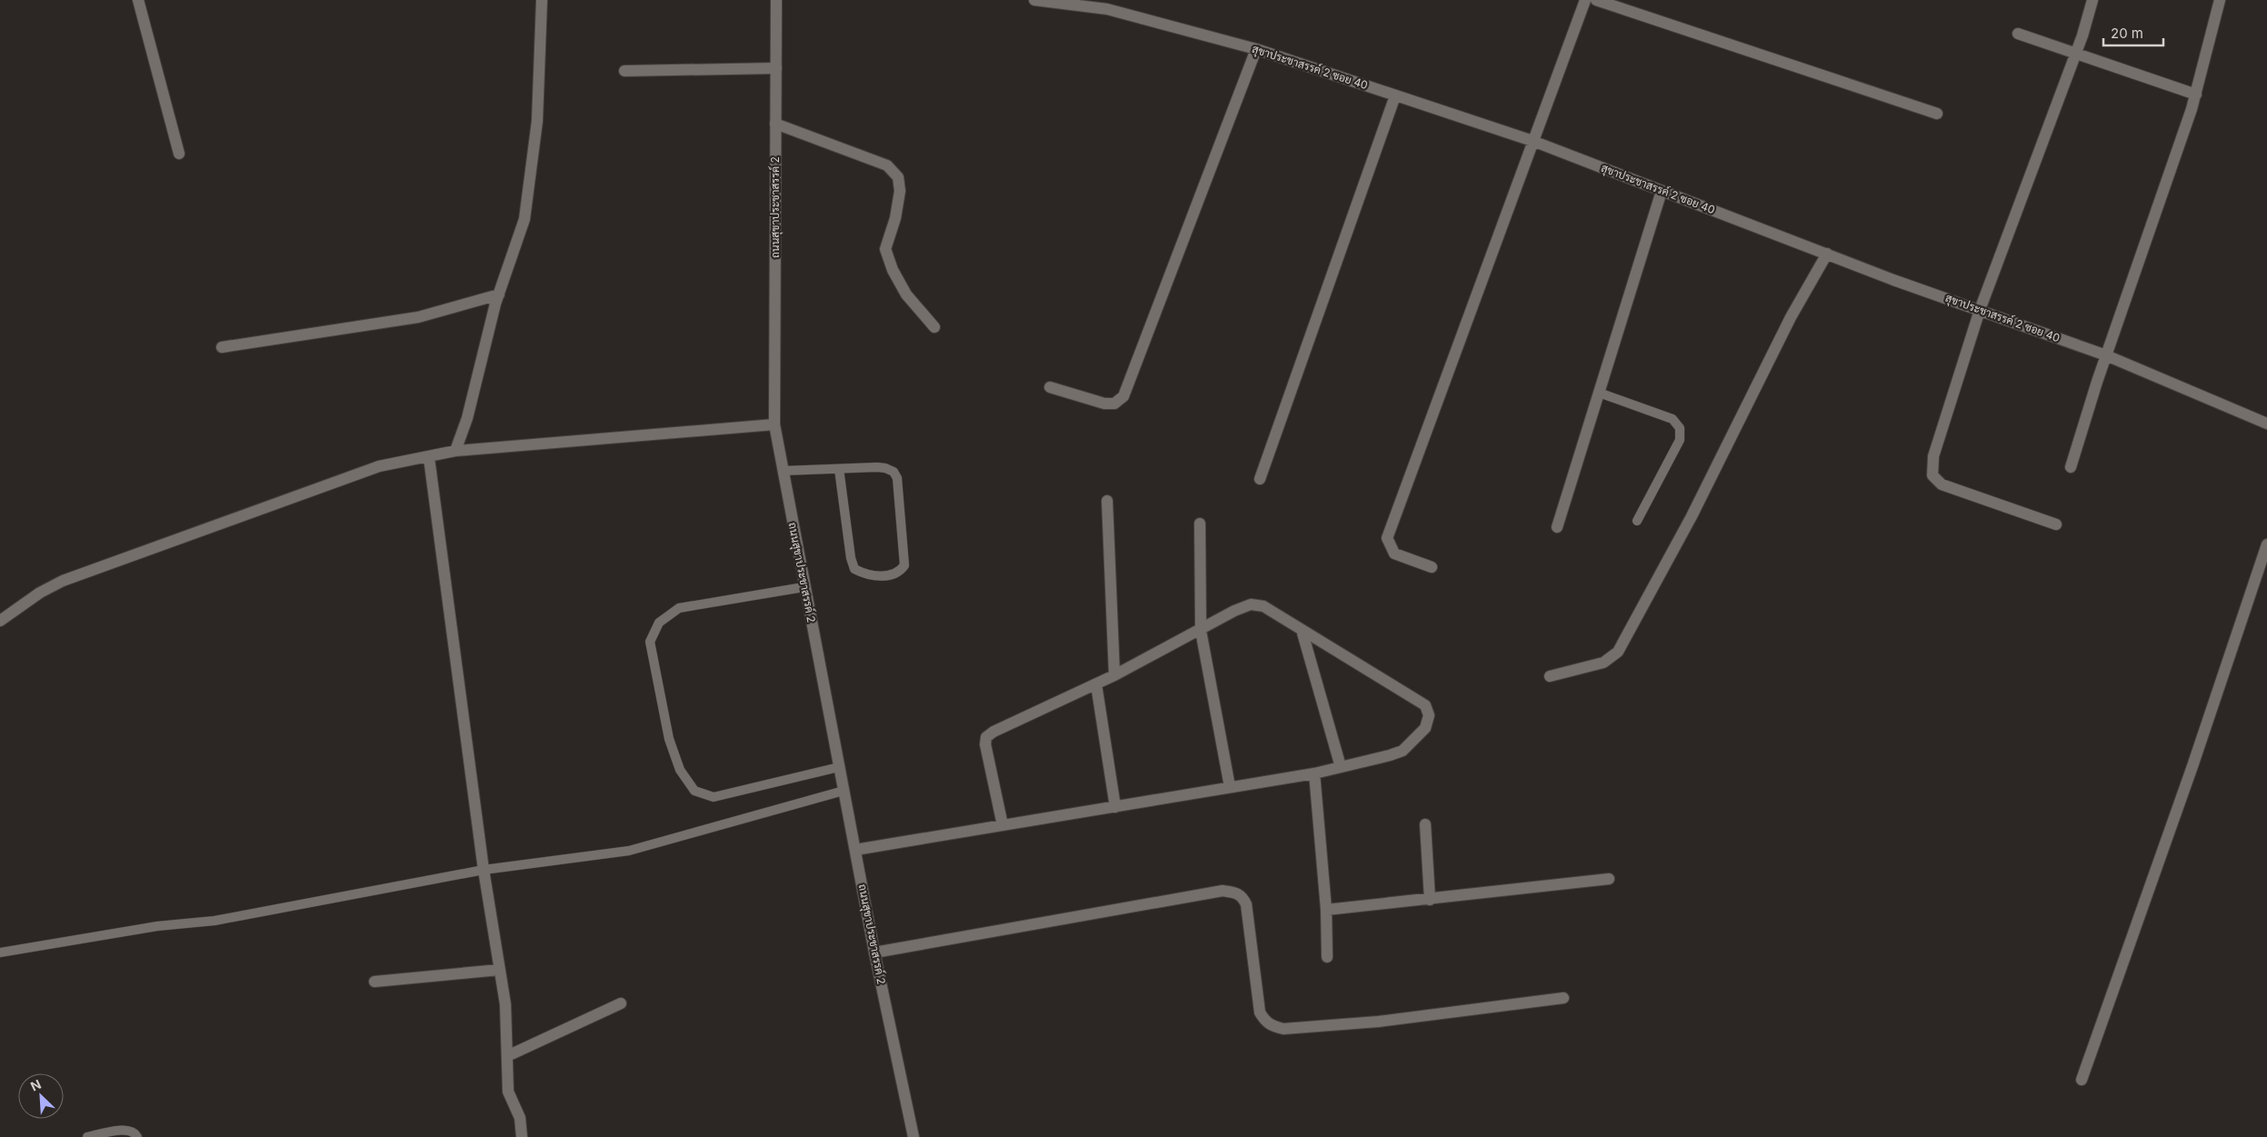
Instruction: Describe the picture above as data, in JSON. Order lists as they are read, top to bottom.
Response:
{
  "streets": {
    "street": ["สุขาประชาสรรค์ 2 ซอย 40", "ถนนสุขาประชาสรรค์ 2"]
  },
  "scale_bar": "20 m",
  "north": "top left"
}
